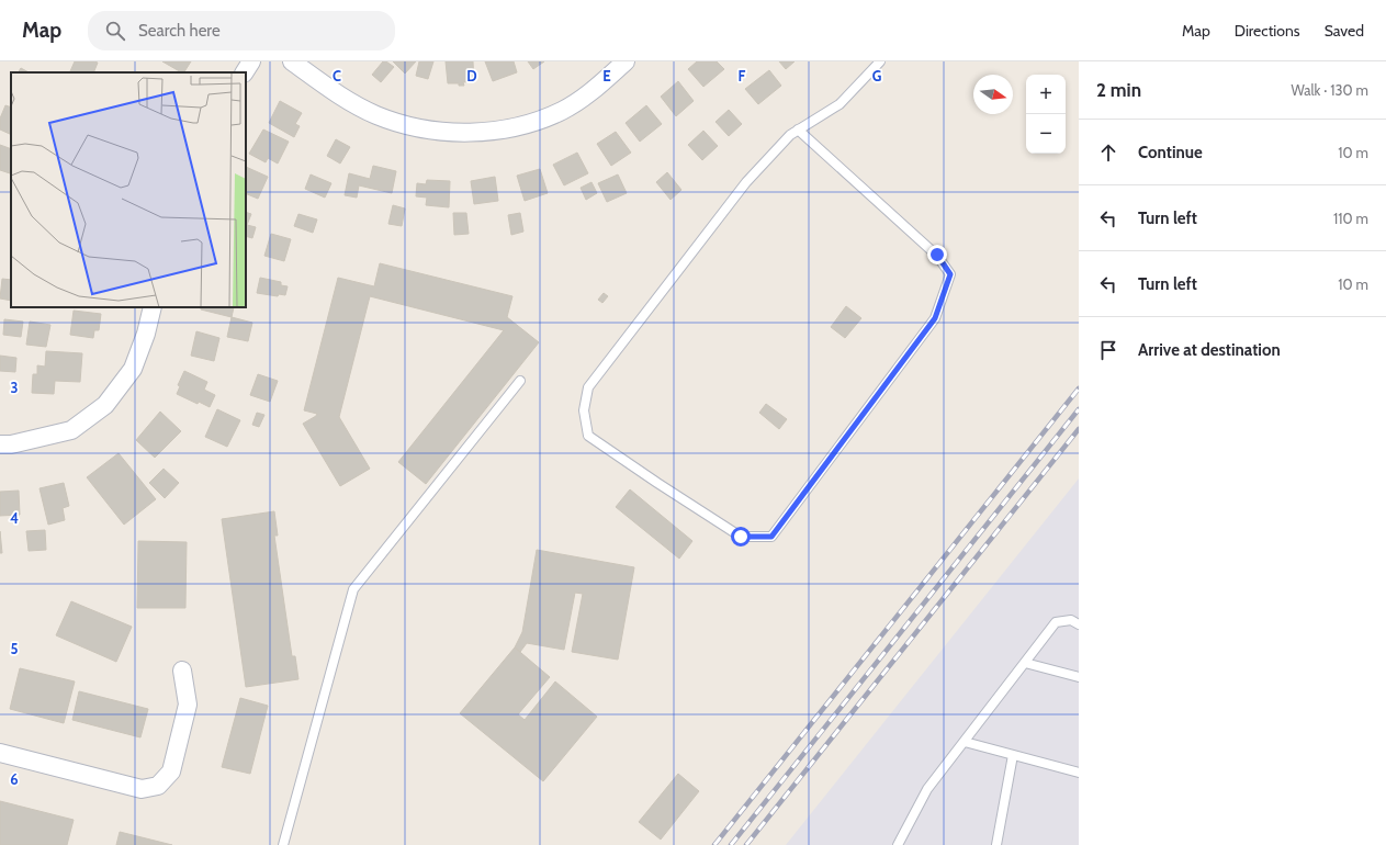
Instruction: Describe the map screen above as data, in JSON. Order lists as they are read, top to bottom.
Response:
{
  "north": "right",
  "page": {
    "header": "Map",
    "search": "Search here",
    "nav": ["Map", "Directions", "Saved"],
    "heading": ["2 min", "Walk · 130 m"],
    "map_buttons": ["+", "−"],
    "list": [
      ["Continue", "10 m"],
      ["Turn left", "110 m"],
      ["Turn left", "10 m"],
      "Arrive at destination"
    ]
  },
  "grid": {
    "columns": [
      "C",
      "D",
      "E",
      "F",
      "G"
    ],
    "rows": [
      "3",
      "4",
      "5",
      "6"
    ]
  }
}
